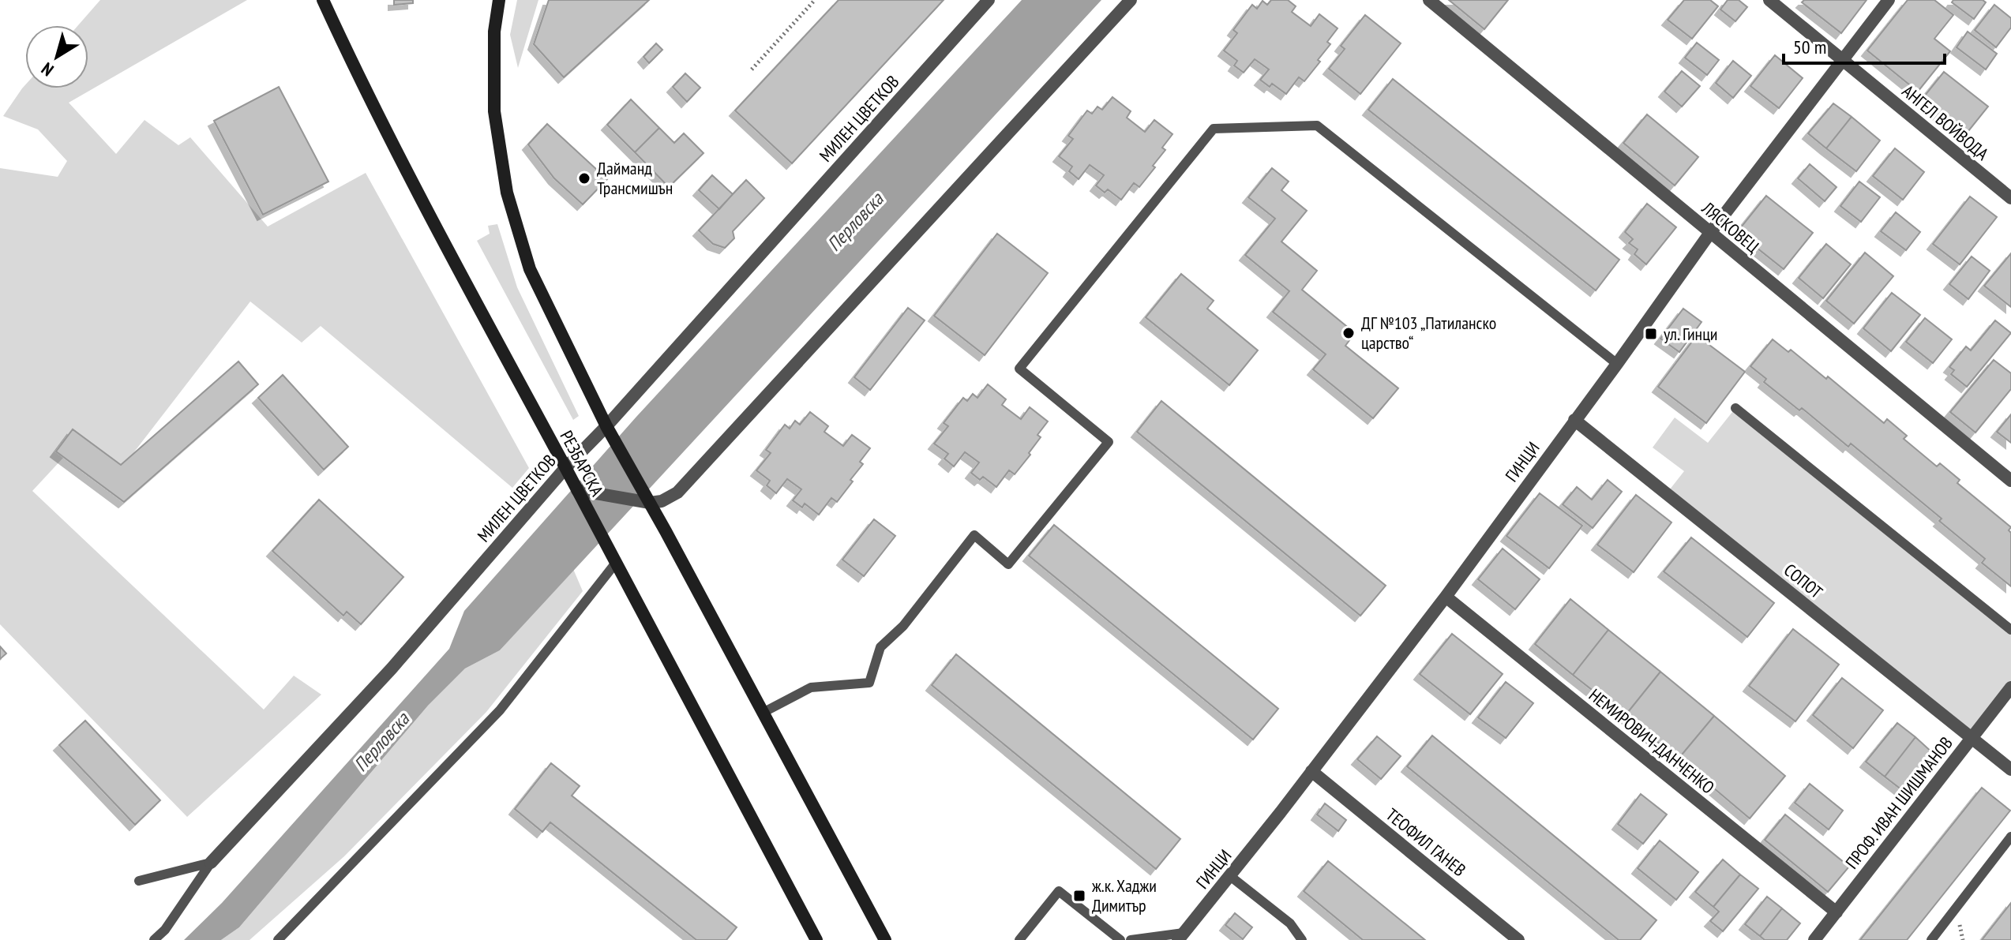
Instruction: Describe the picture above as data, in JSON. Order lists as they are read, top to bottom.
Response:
{
  "streets": {
    "street": [
      "МИЛЕН ЦВЕТКОВ",
      "АНГЕЛ ВОЙВОДА",
      "ЛЯСКОВЕЦ",
      "ГИНЦИ",
      "РЕЗБАРСКА",
      "СОПОТ",
      "НЕМИРОВИЧ-ДАНЧЕНКО",
      "ПРОФ. ИВАН ШИШМАНОВ",
      "ТЕОФИЛ ГАНЕВ"
    ]
  },
  "crossings": [
    ["МИЛЕН ЦВЕТКОВ", "РЕЗБАРСКА"],
    ["АНГЕЛ ВОЙВОДА", "ГИНЦИ"],
    ["ЛЯСКОВЕЦ", "ГИНЦИ"],
    ["ГИНЦИ", "СОПОТ"],
    ["ГИНЦИ", "НЕМИРОВИЧ-ДАНЧЕНКО"],
    ["ГИНЦИ", "ТЕОФИЛ ГАНЕВ"],
    ["СОПОТ", "ПРОФ. ИВАН ШИШМАНОВ"],
    ["НЕМИРОВИЧ-ДАНЧЕНКО", "ПРОФ. ИВАН ШИШМАНОВ"]
  ],
  "water": ["Перловска"],
  "places": {
    "other": ["Дайманд Трансмишън", "ДГ №103 „Патиланско царство“"],
    "transit": ["ул. Гинци", "ж.к. Хаджи Димитър"]
  },
  "scale_bar": "50 m",
  "north": "bottom left"
}
